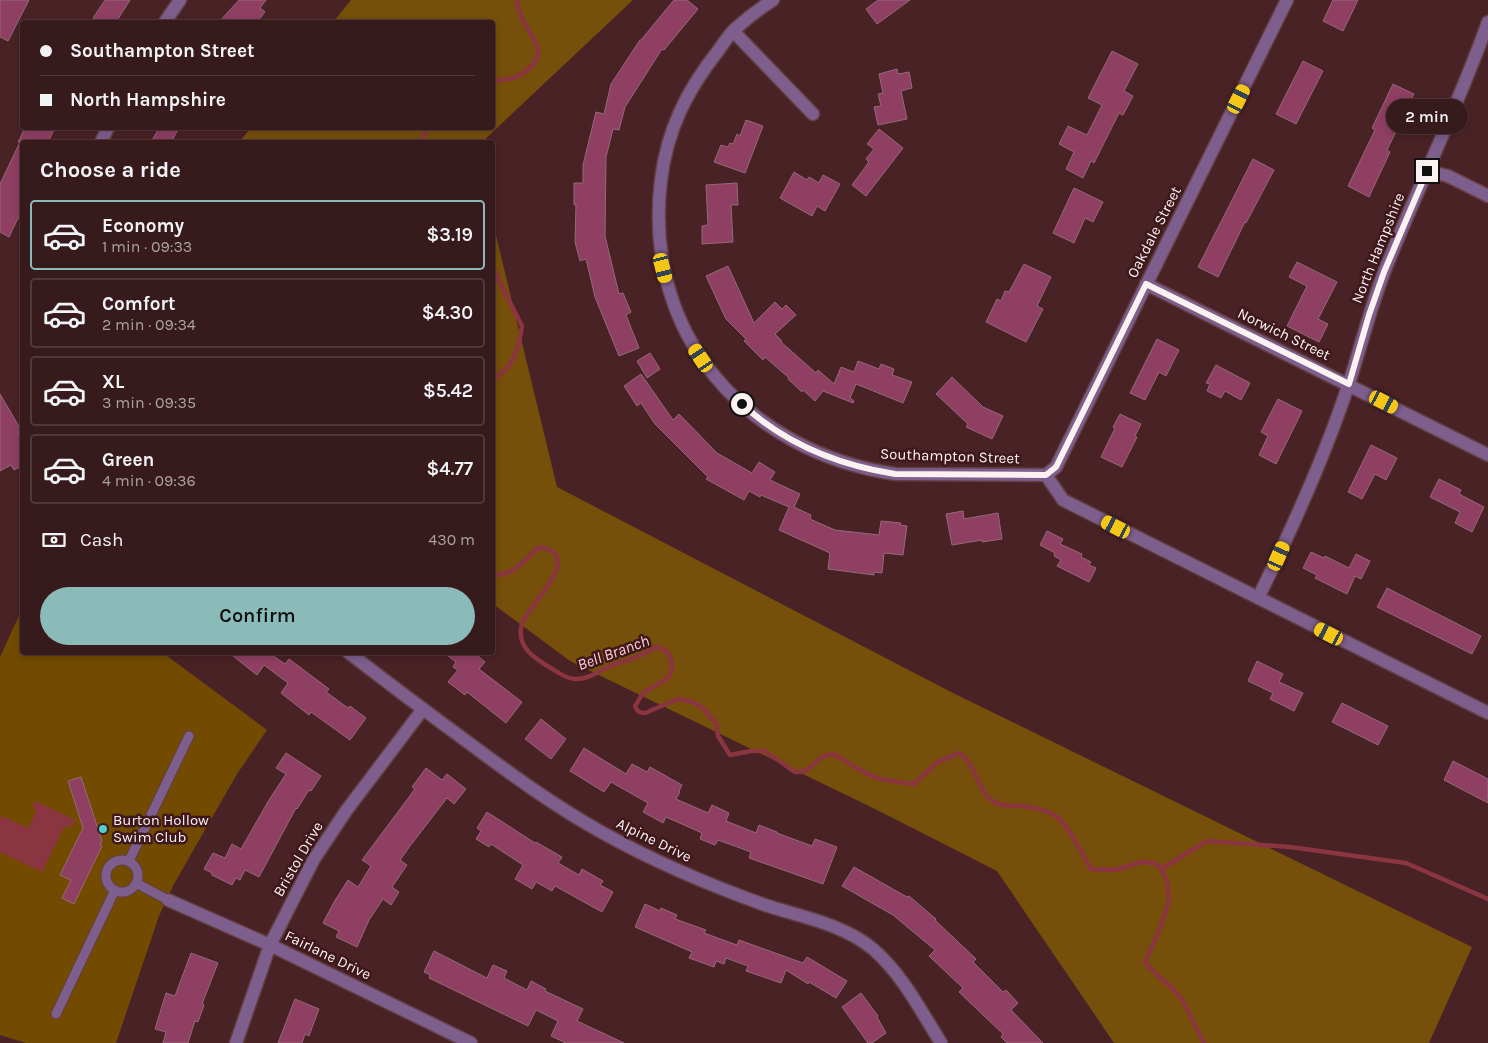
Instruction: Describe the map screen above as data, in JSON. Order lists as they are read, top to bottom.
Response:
{
  "streets": {
    "street": [
      "Oakdale Street",
      "North Hampshire",
      "Norwich Street",
      "Southampton Street",
      "Alpine Drive",
      "Bristol Drive",
      "Fairlane Drive"
    ]
  },
  "crossings": [
    ["Oakdale Street", "Norwich Street"],
    ["Oakdale Street", "Southampton Street"],
    ["North Hampshire", "Norwich Street"],
    ["Alpine Drive", "Bristol Drive"],
    ["Bristol Drive", "Fairlane Drive"]
  ],
  "water": ["Bell Branch"],
  "places": ["Burton Hollow Swim Club"],
  "page": {
    "banner": ["Southampton Street", "North Hampshire"],
    "bubble": "2 min",
    "heading": "Choose a ride",
    "list": [
      {
        "name": "Economy",
        "note": "1 min · 09:33",
        "value": "$3.19"
      },
      {
        "name": "Comfort",
        "note": "2 min · 09:34",
        "value": "$4.30"
      },
      {
        "name": "XL",
        "note": "3 min · 09:35",
        "value": "$5.42"
      },
      {
        "name": "Green",
        "note": "4 min · 09:36",
        "value": "$4.77"
      }
    ],
    "pay": ["Cash", "430 m"],
    "buttons": "Confirm"
  }
}
